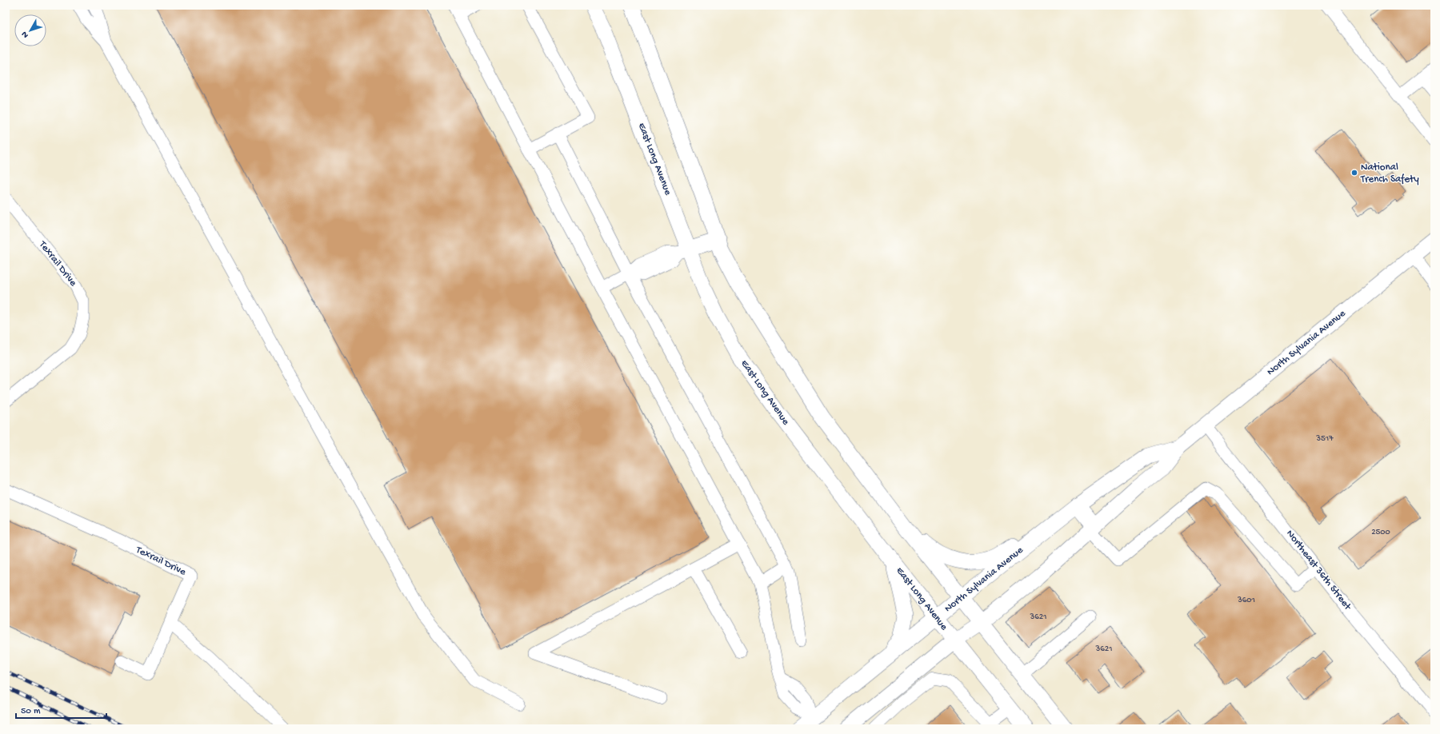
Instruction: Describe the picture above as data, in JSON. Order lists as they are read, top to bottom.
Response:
{
  "streets": {
    "main road": ["East Long Avenue", "North Sylvania Avenue"],
    "street": ["Texrail Drive", "Northeast 36th Street"]
  },
  "crossings": [
    ["East Long Avenue", "North Sylvania Avenue"],
    ["North Sylvania Avenue", "Northeast 36th Street"]
  ],
  "places": ["National Trench Safety"],
  "house_numbers": [
    "3517",
    "2500",
    "3601",
    "3621",
    "3621"
  ],
  "scale_bar": "50 m",
  "north": "bottom left"
}
